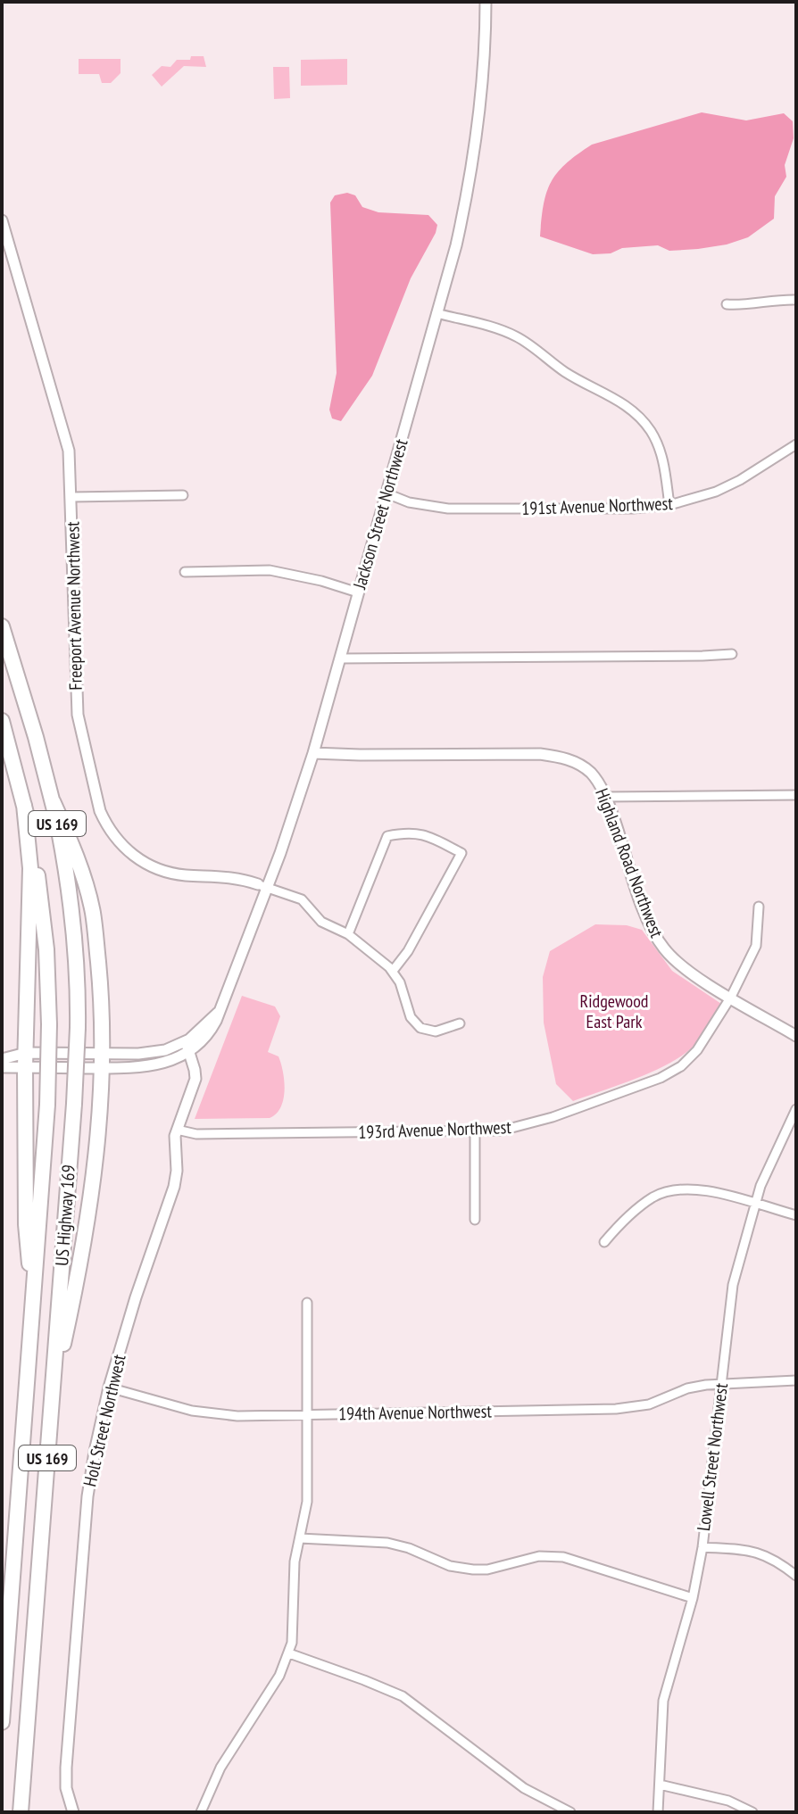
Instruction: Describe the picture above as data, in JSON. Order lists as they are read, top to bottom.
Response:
{
  "streets": {
    "highway": ["US 169", "US Highway 169"],
    "street": [
      "191st Avenue Northwest",
      "Jackson Street Northwest",
      "Freeport Avenue Northwest",
      "Highland Road Northwest",
      "193rd Avenue Northwest",
      "194th Avenue Northwest",
      "Holt Street Northwest",
      "Lowell Street Northwest"
    ]
  },
  "crossings": [
    ["191st Avenue Northwest", "Jackson Street Northwest"],
    ["Jackson Street Northwest", "Freeport Avenue Northwest"],
    ["Jackson Street Northwest", "Highland Road Northwest"],
    ["Jackson Street Northwest", "Holt Street Northwest"],
    ["Highland Road Northwest", "193rd Avenue Northwest"],
    ["193rd Avenue Northwest", "Holt Street Northwest"],
    ["194th Avenue Northwest", "Holt Street Northwest"],
    ["194th Avenue Northwest", "Lowell Street Northwest"]
  ],
  "parks": ["Ridgewood East Park"]
}
